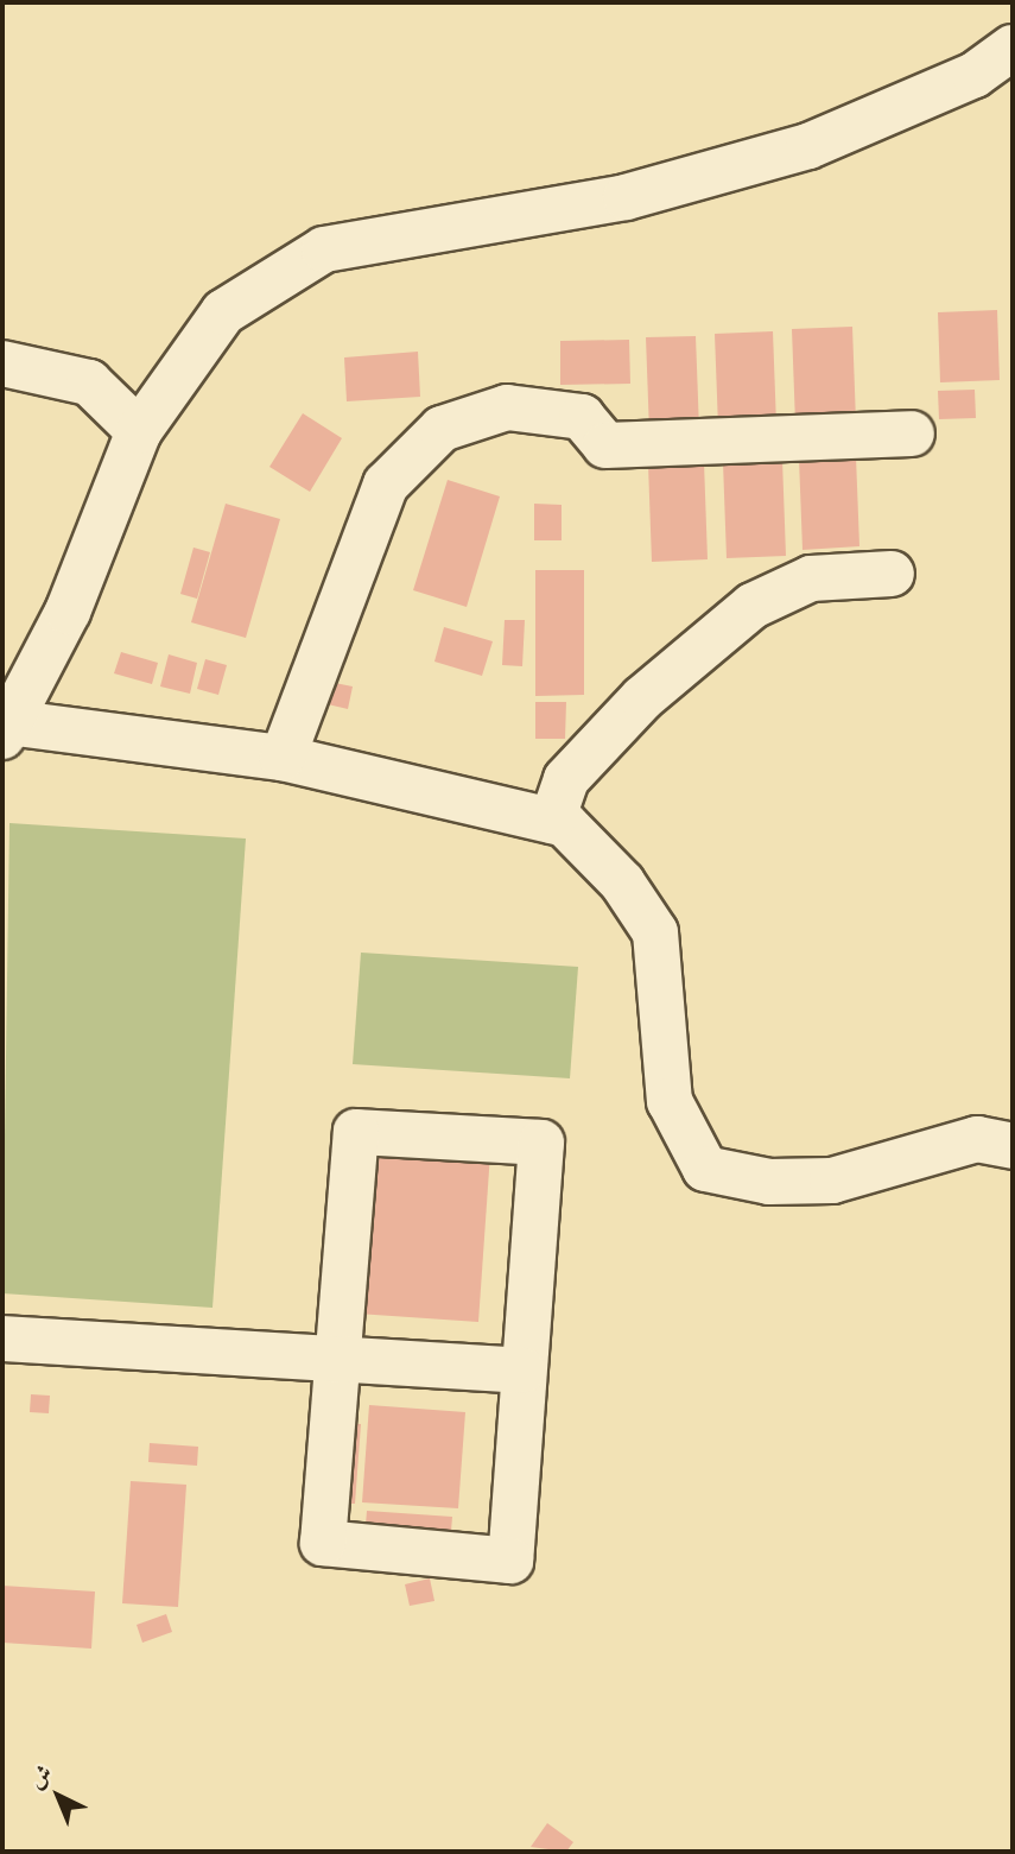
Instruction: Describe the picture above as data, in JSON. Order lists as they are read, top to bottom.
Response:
{
  "north": "top left"
}
